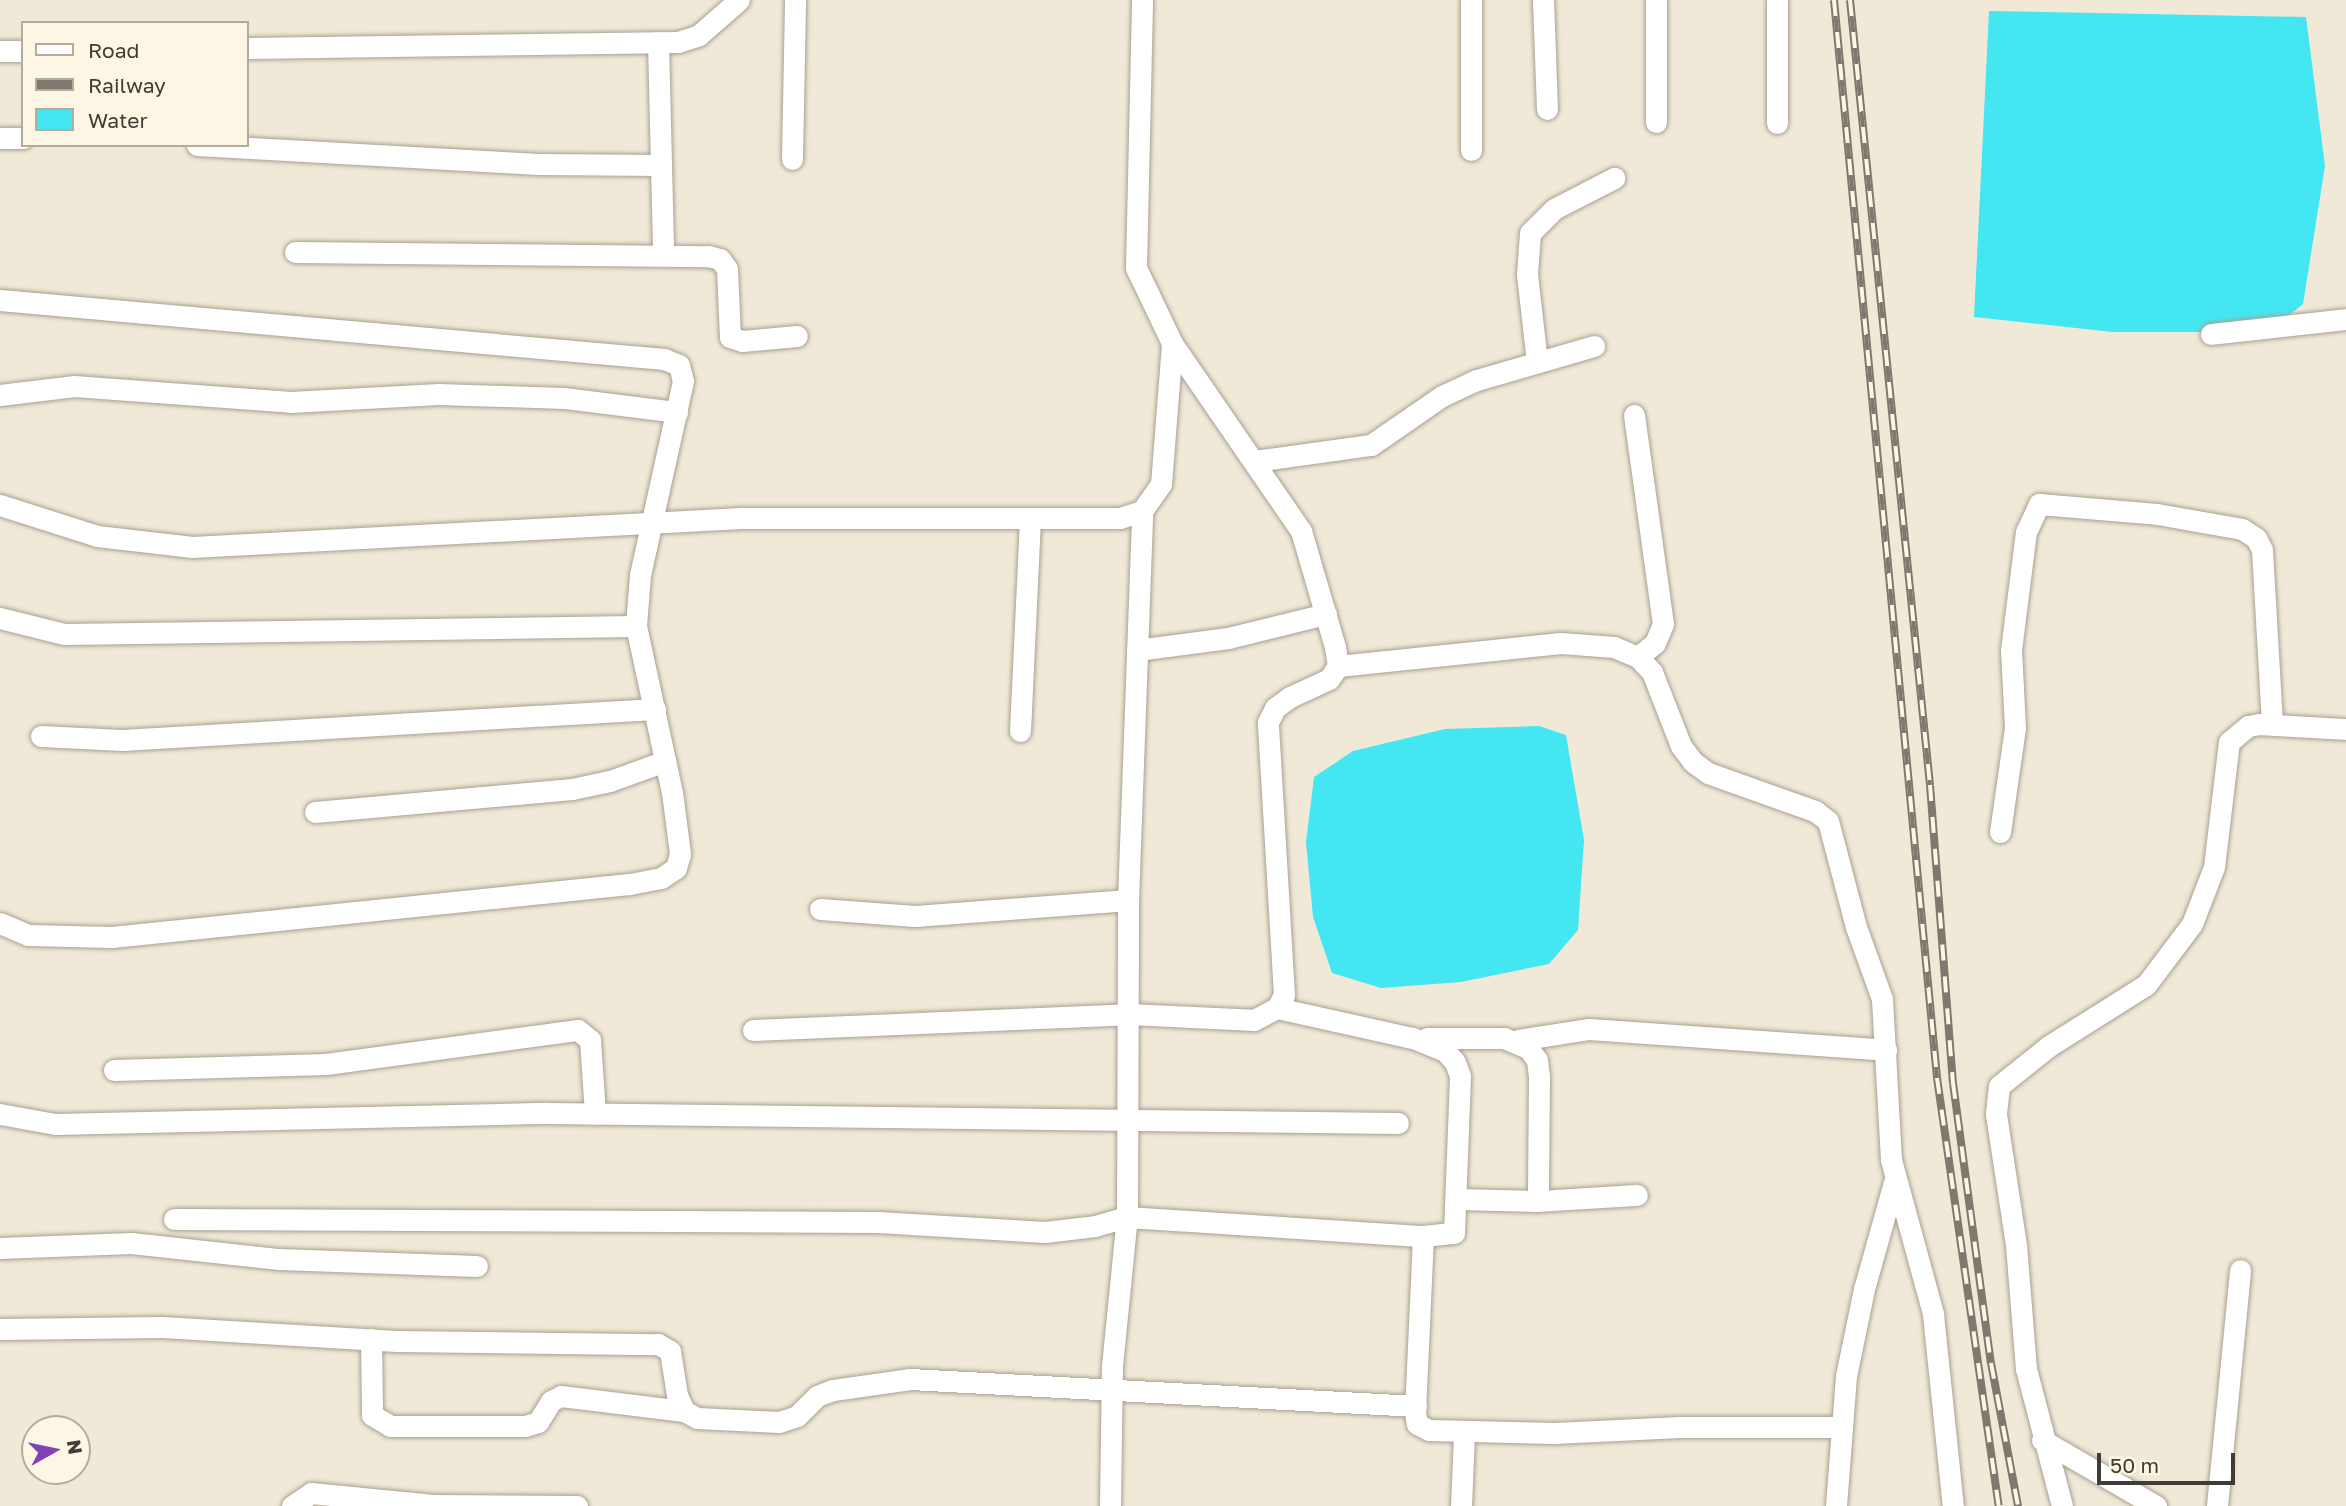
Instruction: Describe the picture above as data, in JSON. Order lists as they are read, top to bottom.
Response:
{
  "legend": ["Road", "Railway", "Water"],
  "scale_bar": "50 m",
  "north": "right"
}
